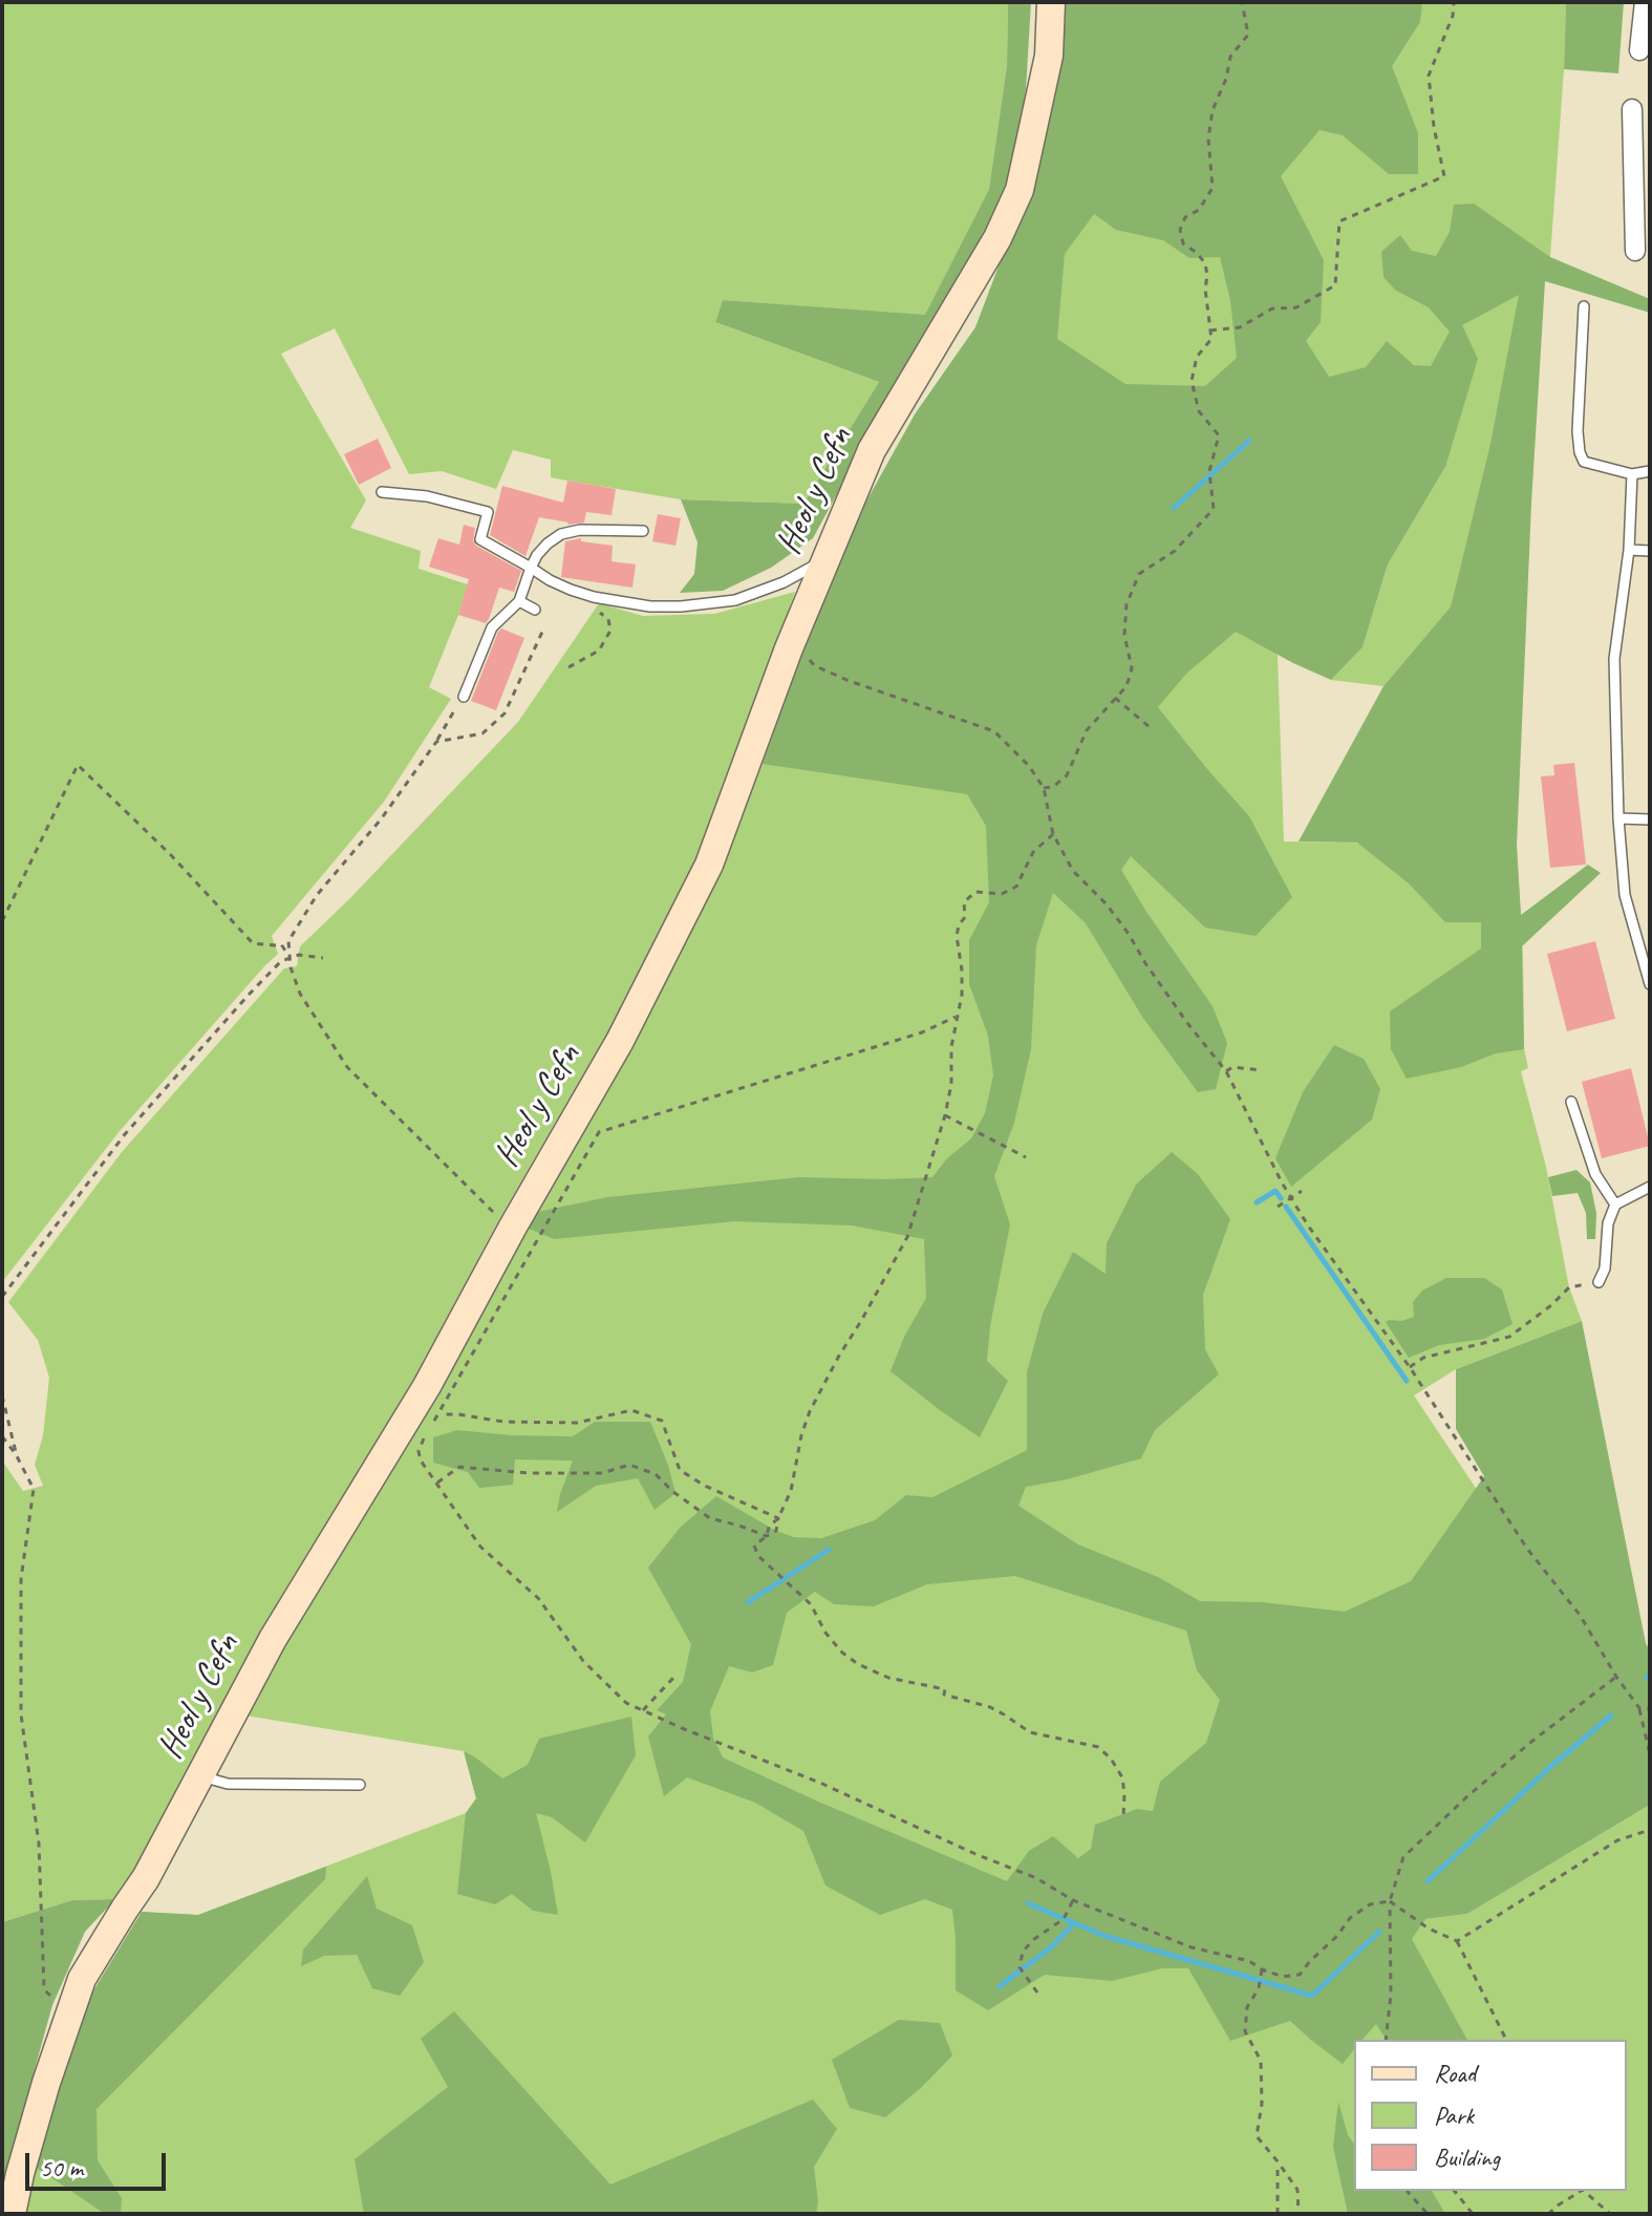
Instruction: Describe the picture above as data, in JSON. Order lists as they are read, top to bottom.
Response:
{
  "streets": {
    "street": ["Heol y Cefn"]
  },
  "legend": ["Road", "Park", "Building"],
  "scale_bar": "50 m"
}
